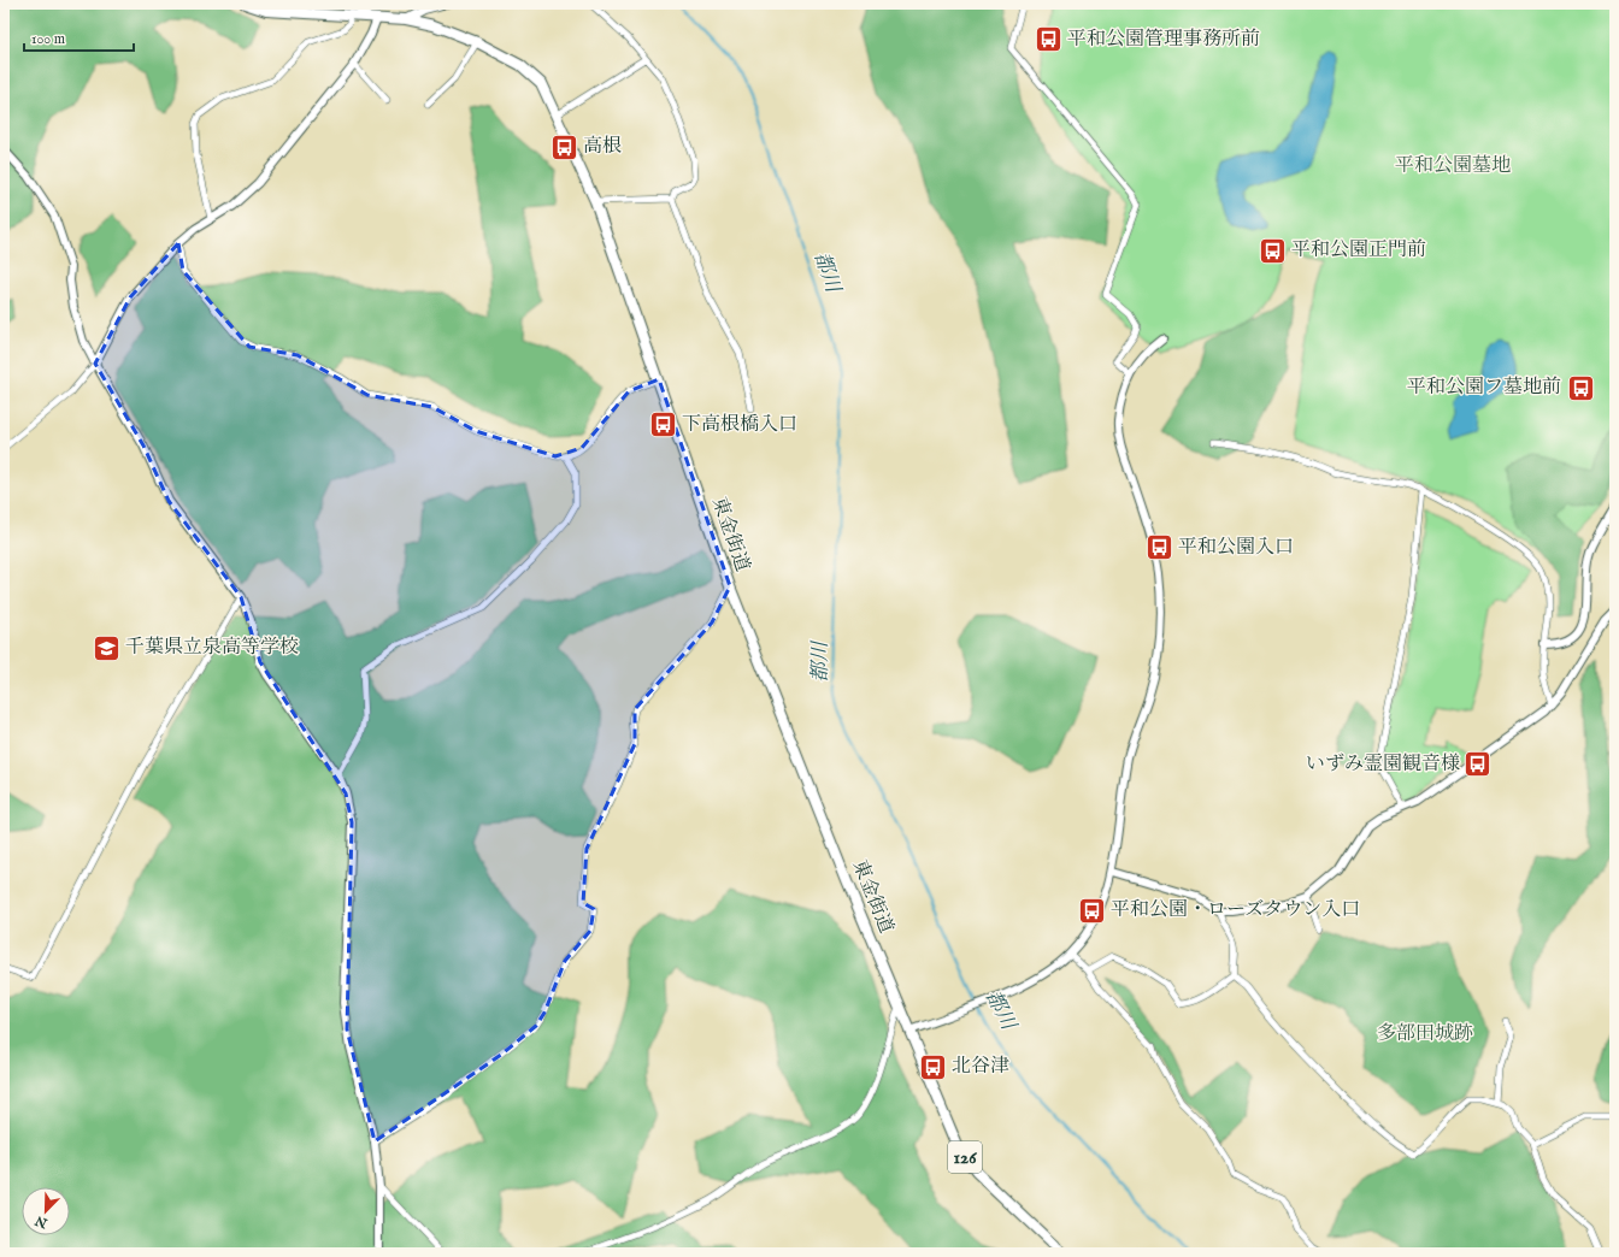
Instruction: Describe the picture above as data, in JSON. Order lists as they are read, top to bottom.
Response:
{
  "streets": {
    "highway": ["東金街道", "126"]
  },
  "water": ["都川"],
  "parks": ["平和公園墓地", "多部田城跡"],
  "places": {
    "bus stop": [
      "平和公園管理事務所前",
      "高根",
      "平和公園正門前",
      "平和公園フ墓地前",
      "下高根橋入口",
      "平和公園入口",
      "いずみ霊園観音様",
      "平和公園・ローズタウン入口",
      "北谷津"
    ],
    "school or university": ["千葉県立泉高等学校"]
  },
  "scale_bar": "100 m",
  "north": "bottom left"
}
